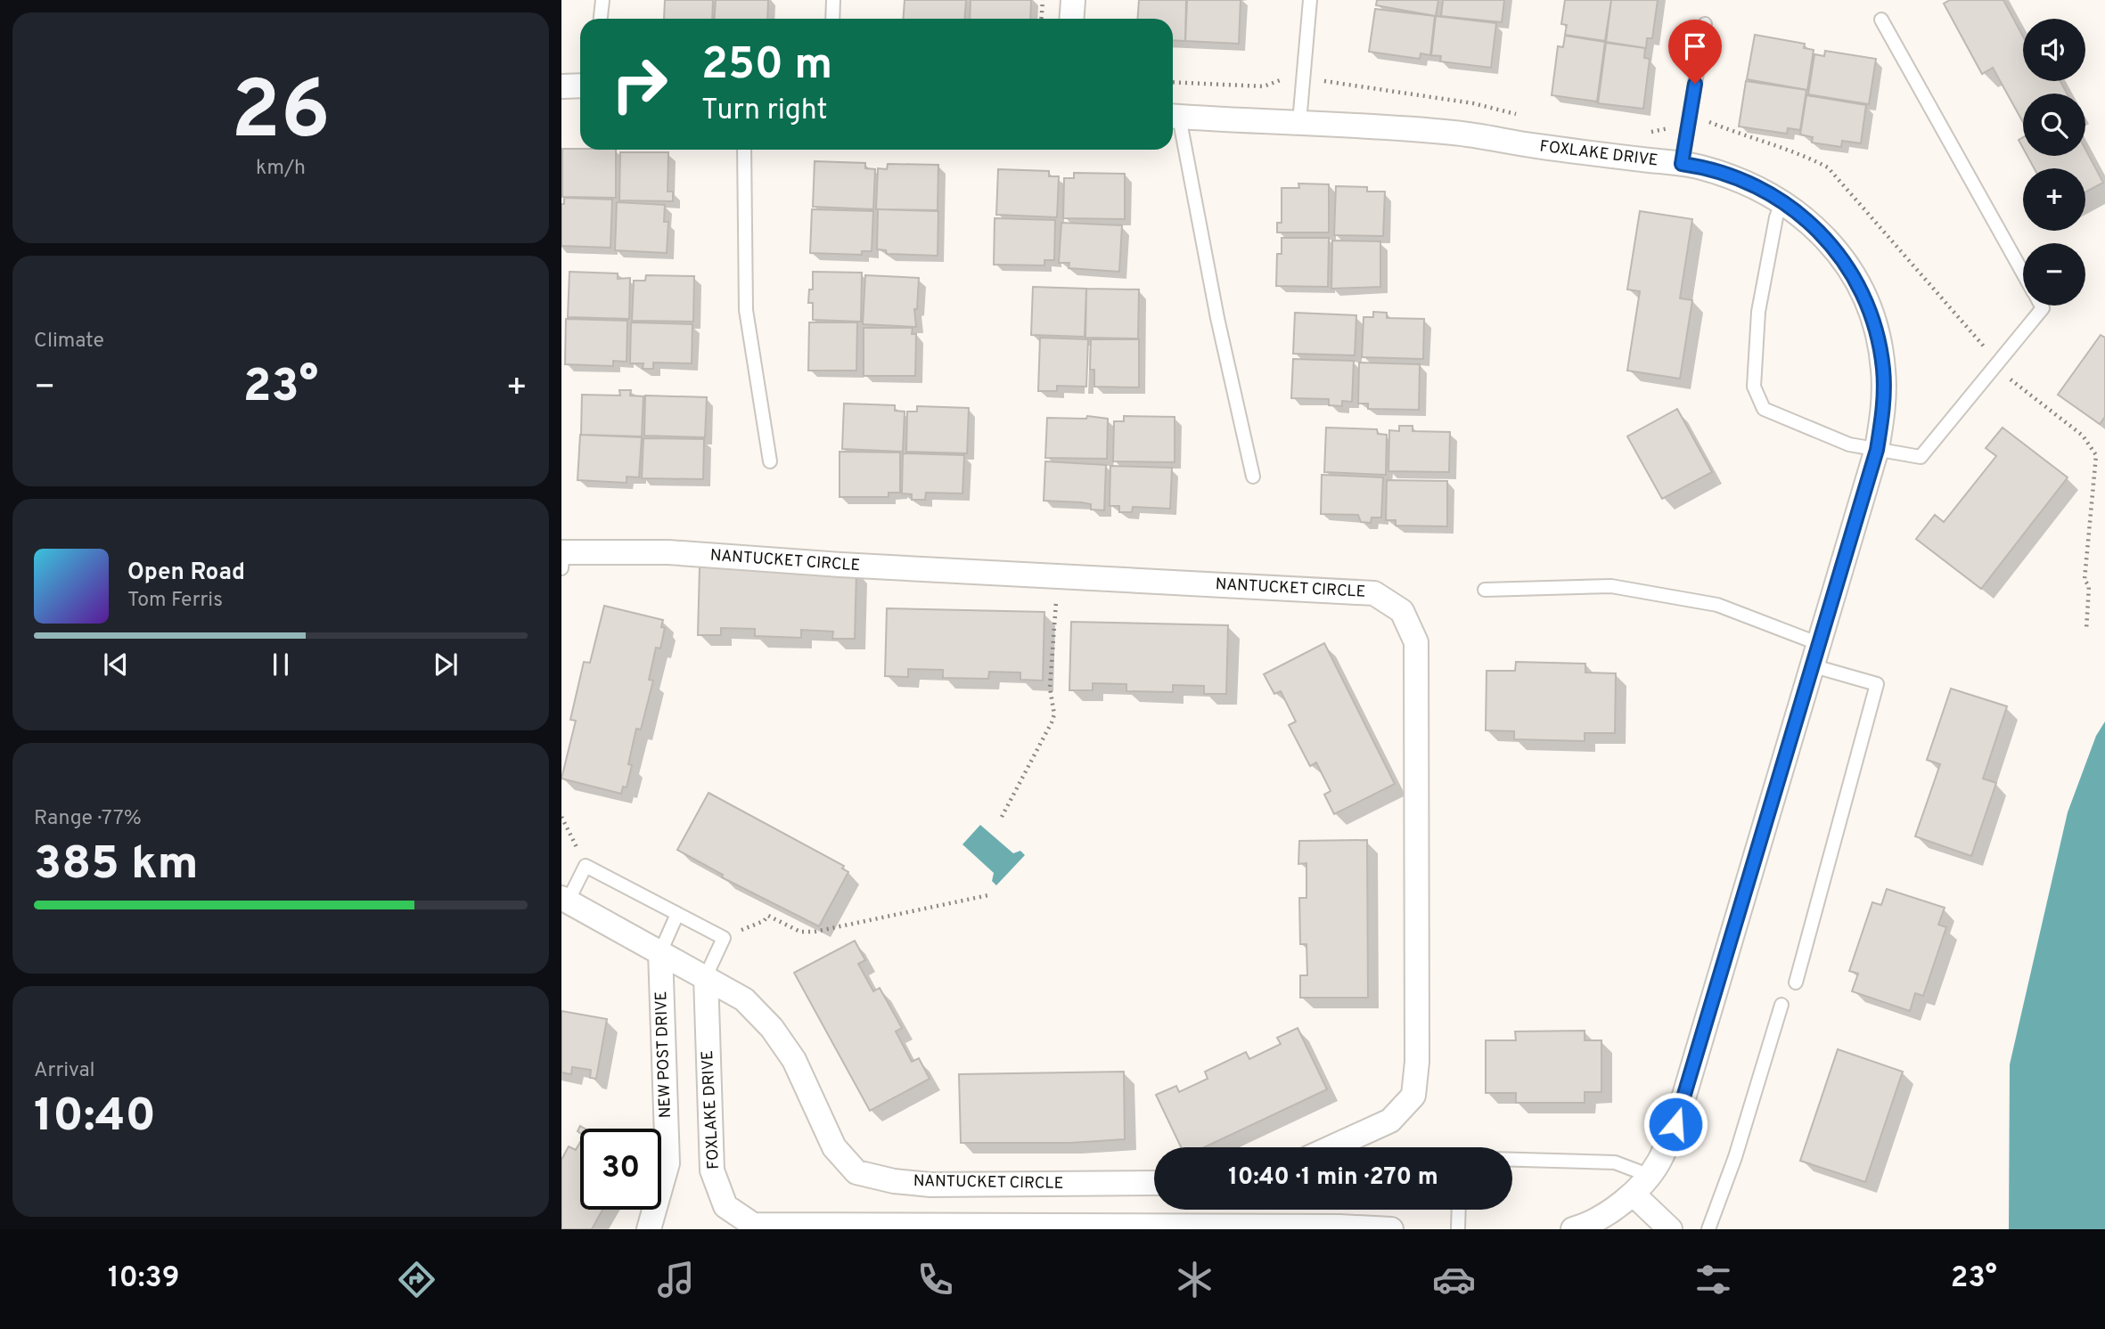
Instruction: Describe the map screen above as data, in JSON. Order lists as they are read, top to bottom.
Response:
{
  "streets": {
    "street": ["FOXLAKE DRIVE", "NANTUCKET CIRCLE", "NEW POST DRIVE"]
  },
  "crossings": [
    ["FOXLAKE DRIVE", "NANTUCKET CIRCLE"],
    ["NANTUCKET CIRCLE", "NEW POST DRIVE"]
  ],
  "page": {
    "tile": [
      ["26", "km/h"],
      "Climate",
      ["Range · 77%", "385 km"],
      ["Arrival", "10:40"]
    ],
    "map_buttons": ["+", "−"],
    "turn": ["250 m", "Turn right"],
    "heat": ["−", "23°", "+"],
    "song": ["Open Road", "Tom Ferris"],
    "limit": "30",
    "trip": "10:40 · 1 min · 270 m",
    "tabs": ["10:39", "23°"]
  }
}
